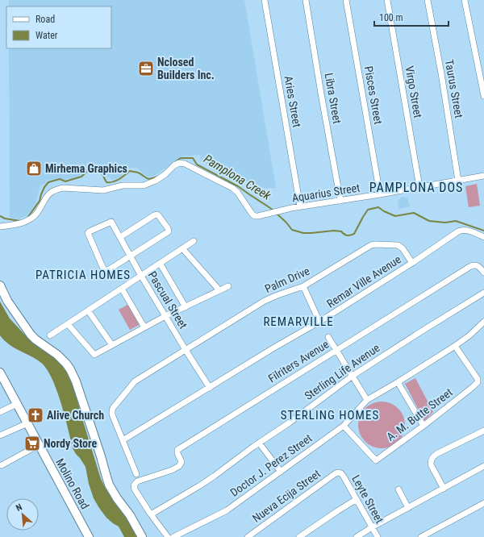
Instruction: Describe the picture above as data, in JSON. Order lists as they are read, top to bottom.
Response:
{
  "streets": {
    "main road": ["Molino Road"],
    "street": [
      "Taurus Street",
      "Virgo Street",
      "Pisces Street",
      "Libra Street",
      "Aries Street",
      "Aquarius Street",
      "Palm Drive",
      "Remar Ville Avenue",
      "Pascual Street",
      "Filriters Avenue",
      "Sterling Life Avenue",
      "A. M. Butte Street",
      "Doctor J. Perez Street",
      "Nueva Ecija Street",
      "Leyte Street"
    ]
  },
  "crossings": [
    ["Taurus Street", "Aquarius Street"],
    ["Virgo Street", "Aquarius Street"],
    ["Pisces Street", "Aquarius Street"],
    ["Libra Street", "Aquarius Street"],
    ["Aries Street", "Aquarius Street"],
    ["Palm Drive", "Remar Ville Avenue"],
    ["Palm Drive", "Pascual Street"],
    ["Remar Ville Avenue", "Pascual Street"],
    ["Filriters Avenue", "Sterling Life Avenue"],
    ["A. M. Butte Street", "Doctor J. Perez Street"],
    ["Nueva Ecija Street", "Leyte Street"]
  ],
  "districts": [
    "PAMPLONA DOS",
    "PATRICIA HOMES",
    "REMARVILLE",
    "STERLING HOMES"
  ],
  "water": ["Pamplona Creek"],
  "places": {
    "office": ["Nclosed Builders Inc."],
    "shop": ["Mirhema Graphics"],
    "church": ["Alive Church"],
    "supermarket": ["Nordy Store"]
  },
  "legend": ["Road", "Water"],
  "scale_bar": "100 m",
  "north": "top left"
}
